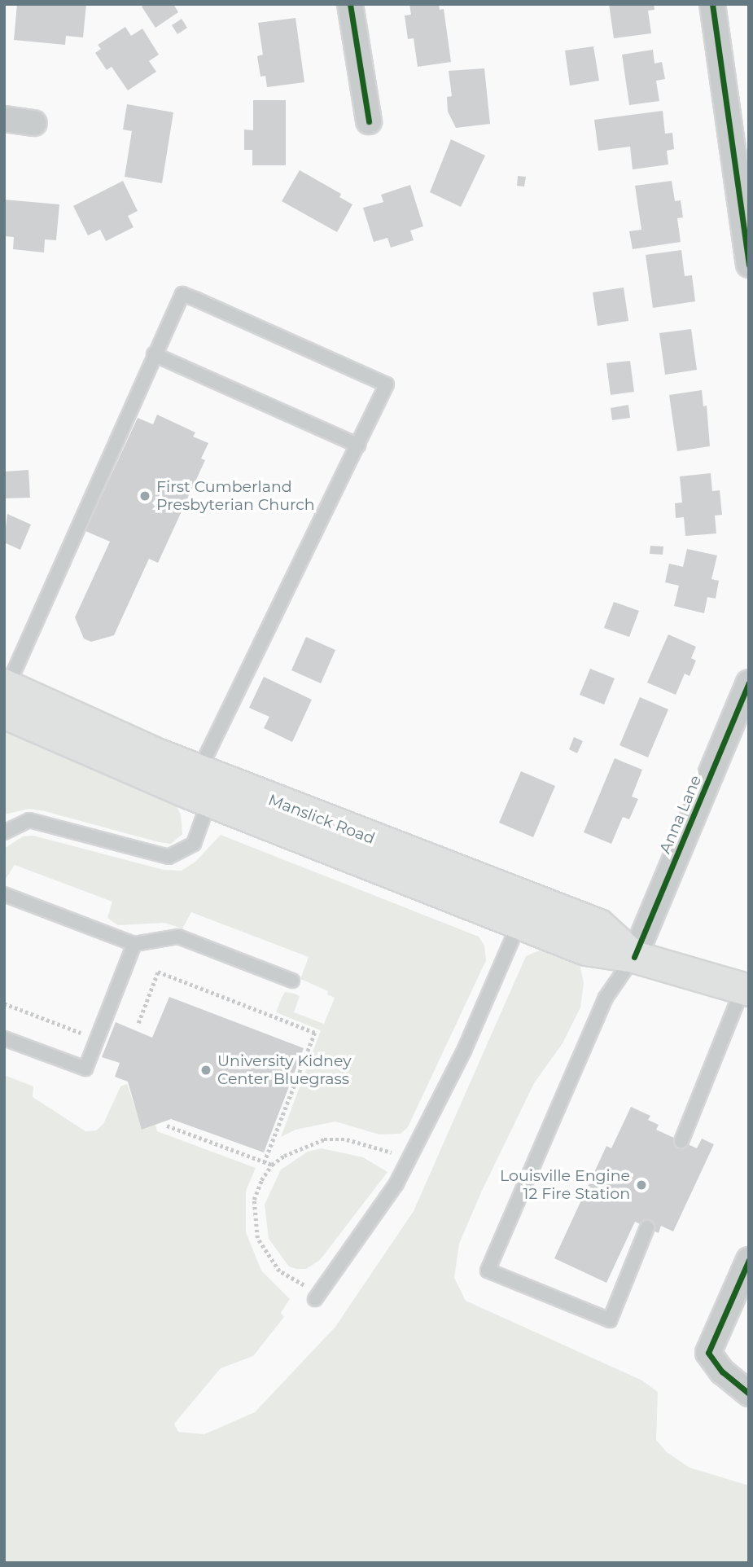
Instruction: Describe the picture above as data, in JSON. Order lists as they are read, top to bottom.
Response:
{
  "streets": {
    "main road": ["Manslick Road"],
    "street": ["Anna Lane"]
  },
  "crossings": [
    ["Anna Lane", "Manslick Road"]
  ],
  "places": ["First Cumberland Presbyterian Church", "University Kidney Center Bluegrass", "Louisville Engine 12 Fire Station"]
}
